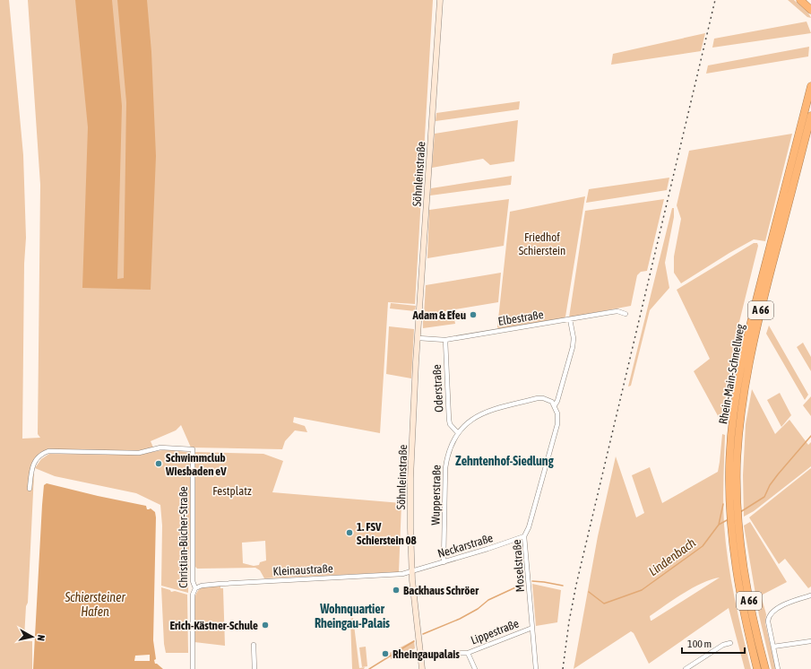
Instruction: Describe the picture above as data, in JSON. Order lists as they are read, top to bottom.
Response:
{
  "streets": {
    "highway": ["A 66", "Rhein-Main-Schnellweg"],
    "street": [
      "Söhnleinstraße",
      "Elbestraße",
      "Oderstraße",
      "Wupperstraße",
      "Christian-Bücher-Straße",
      "Neckarstraße",
      "Moselstraße",
      "Kleinaustraße",
      "Lippestraße"
    ]
  },
  "crossings": [
    ["Söhnleinstraße", "Elbestraße"],
    ["Söhnleinstraße", "Neckarstraße"],
    ["Söhnleinstraße", "Kleinaustraße"],
    ["Söhnleinstraße", "Lippestraße"],
    ["Elbestraße", "Oderstraße"],
    ["Elbestraße", "Moselstraße"],
    ["Oderstraße", "Wupperstraße"],
    ["Wupperstraße", "Neckarstraße"],
    ["Wupperstraße", "Moselstraße"],
    ["Christian-Bücher-Straße", "Kleinaustraße"],
    ["Neckarstraße", "Moselstraße"],
    ["Neckarstraße", "Kleinaustraße"],
    ["Moselstraße", "Lippestraße"]
  ],
  "districts": ["Zehntenhof-Siedlung", "Wohnquartier Rheingau-Palais"],
  "water": ["Lindenbach", "Schiersteiner Hafen"],
  "parks": ["Friedhof Schierstein", "Festplatz"],
  "places": [
    "Adam & Efeu",
    "Schwimmclub Wiesbaden eV",
    "1. FSV Schierstein 08",
    "Backhaus Schröer",
    "Erich-Kästner-Schule",
    "Rheingaupalais"
  ],
  "scale_bar": "100 m",
  "north": "right"
}
